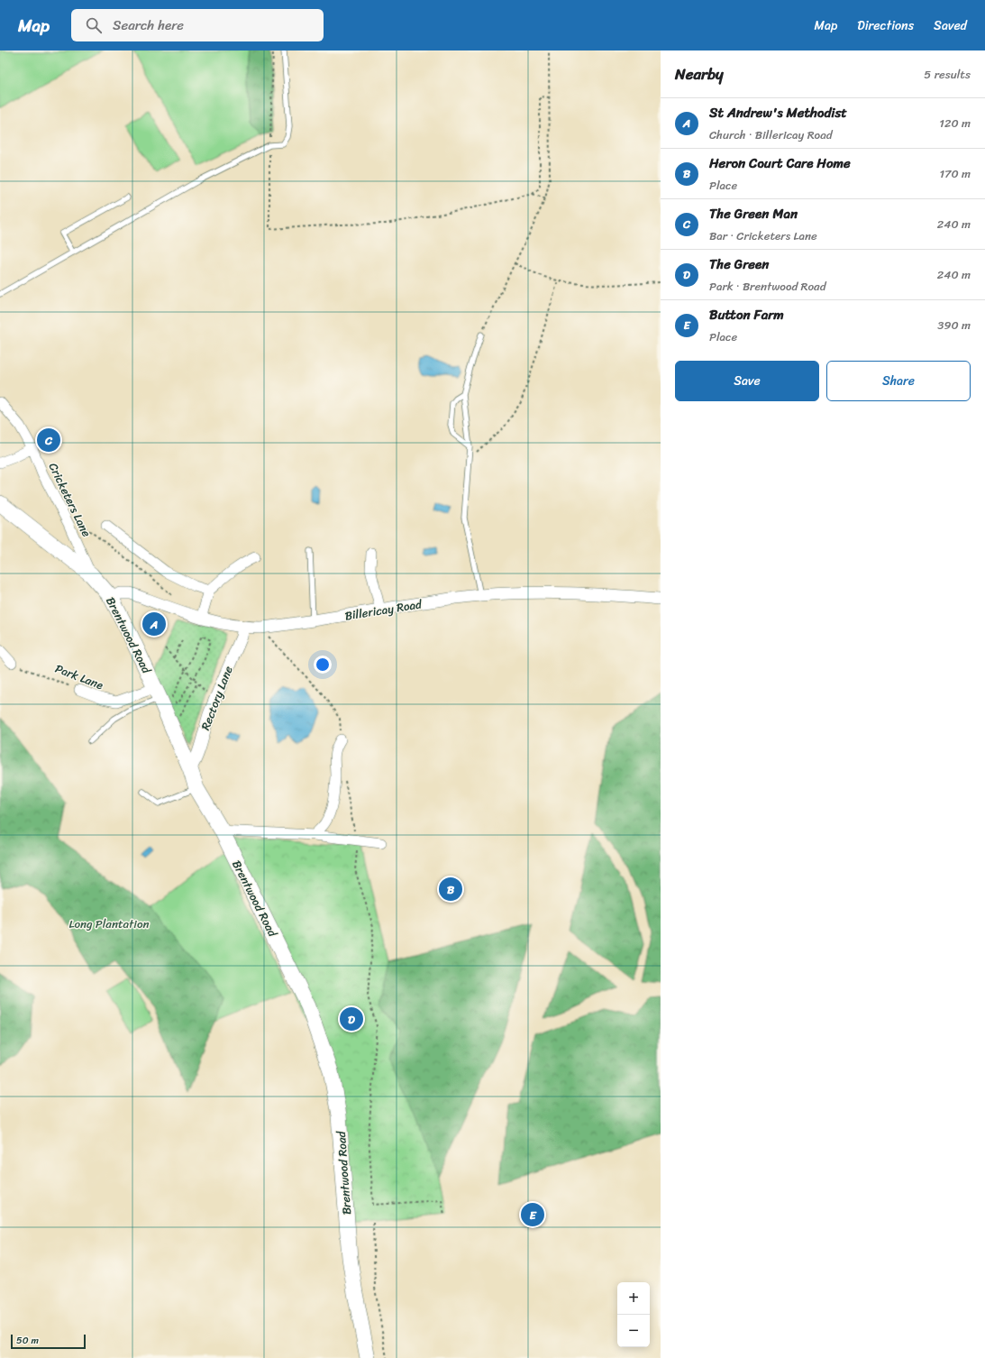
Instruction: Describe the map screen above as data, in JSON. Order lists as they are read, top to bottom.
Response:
{
  "streets": {
    "main road": ["Brentwood Road"],
    "street": [
      "Cricketers Lane",
      "Billericay Road",
      "Park Lane",
      "Rectory Lane"
    ]
  },
  "crossings": [
    ["Cricketers Lane", "Brentwood Road"],
    ["Billericay Road", "Brentwood Road"],
    ["Billericay Road", "Rectory Lane"],
    ["Brentwood Road", "Park Lane"],
    ["Brentwood Road", "Rectory Lane"]
  ],
  "parks": ["Long Plantation"],
  "scale_bar": "50 m",
  "page": {
    "header": "Map",
    "search": "Search here",
    "nav": ["Map", "Directions", "Saved"],
    "heading": ["Nearby", "5 results"],
    "list": [
      {
        "mark": "A",
        "name": "St Andrew's Methodist",
        "note": "Church · Billericay Road",
        "value": "120 m"
      },
      {
        "mark": "B",
        "name": "Heron Court Care Home",
        "note": "Place",
        "value": "170 m"
      },
      {
        "mark": "C",
        "name": "The Green Man",
        "note": "Bar · Cricketers Lane",
        "value": "240 m"
      },
      {
        "mark": "D",
        "name": "The Green",
        "note": "Park · Brentwood Road",
        "value": "240 m"
      },
      {
        "mark": "E",
        "name": "Button Farm",
        "note": "Place",
        "value": "390 m"
      }
    ],
    "buttons": ["Save", "Share"],
    "pins": [
      "C",
      "A",
      "B",
      "D",
      "E"
    ],
    "map_buttons": ["+", "−"],
    "scale": "50 m"
  }
}
